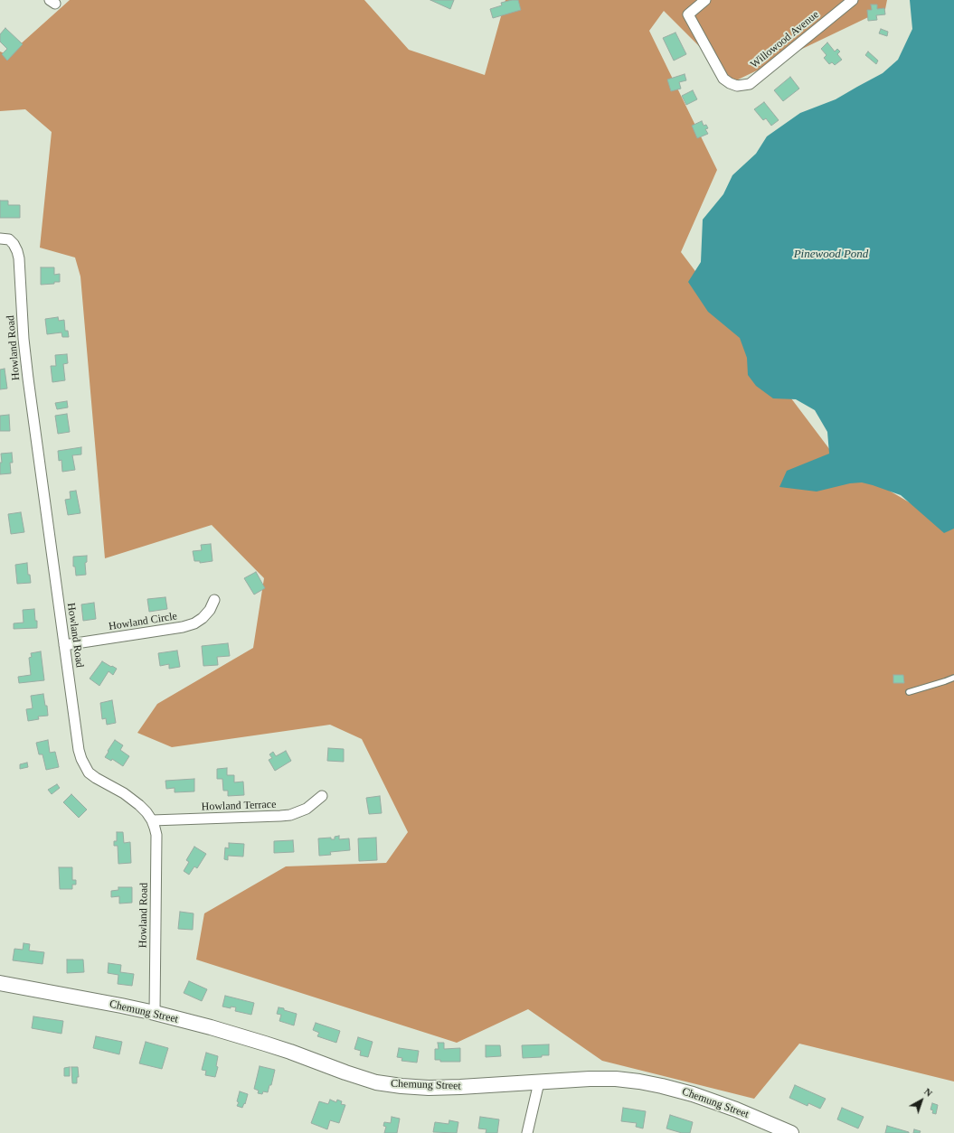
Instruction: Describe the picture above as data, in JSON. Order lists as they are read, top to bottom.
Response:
{
  "streets": {
    "street": [
      "Willowood Avenue",
      "Howland Road",
      "Howland Circle",
      "Howland Terrace",
      "Chemung Street"
    ]
  },
  "crossings": [
    ["Howland Road", "Howland Circle"],
    ["Howland Road", "Howland Terrace"],
    ["Howland Road", "Chemung Street"]
  ],
  "water": ["Pinewood Pond"],
  "north": "top right"
}
